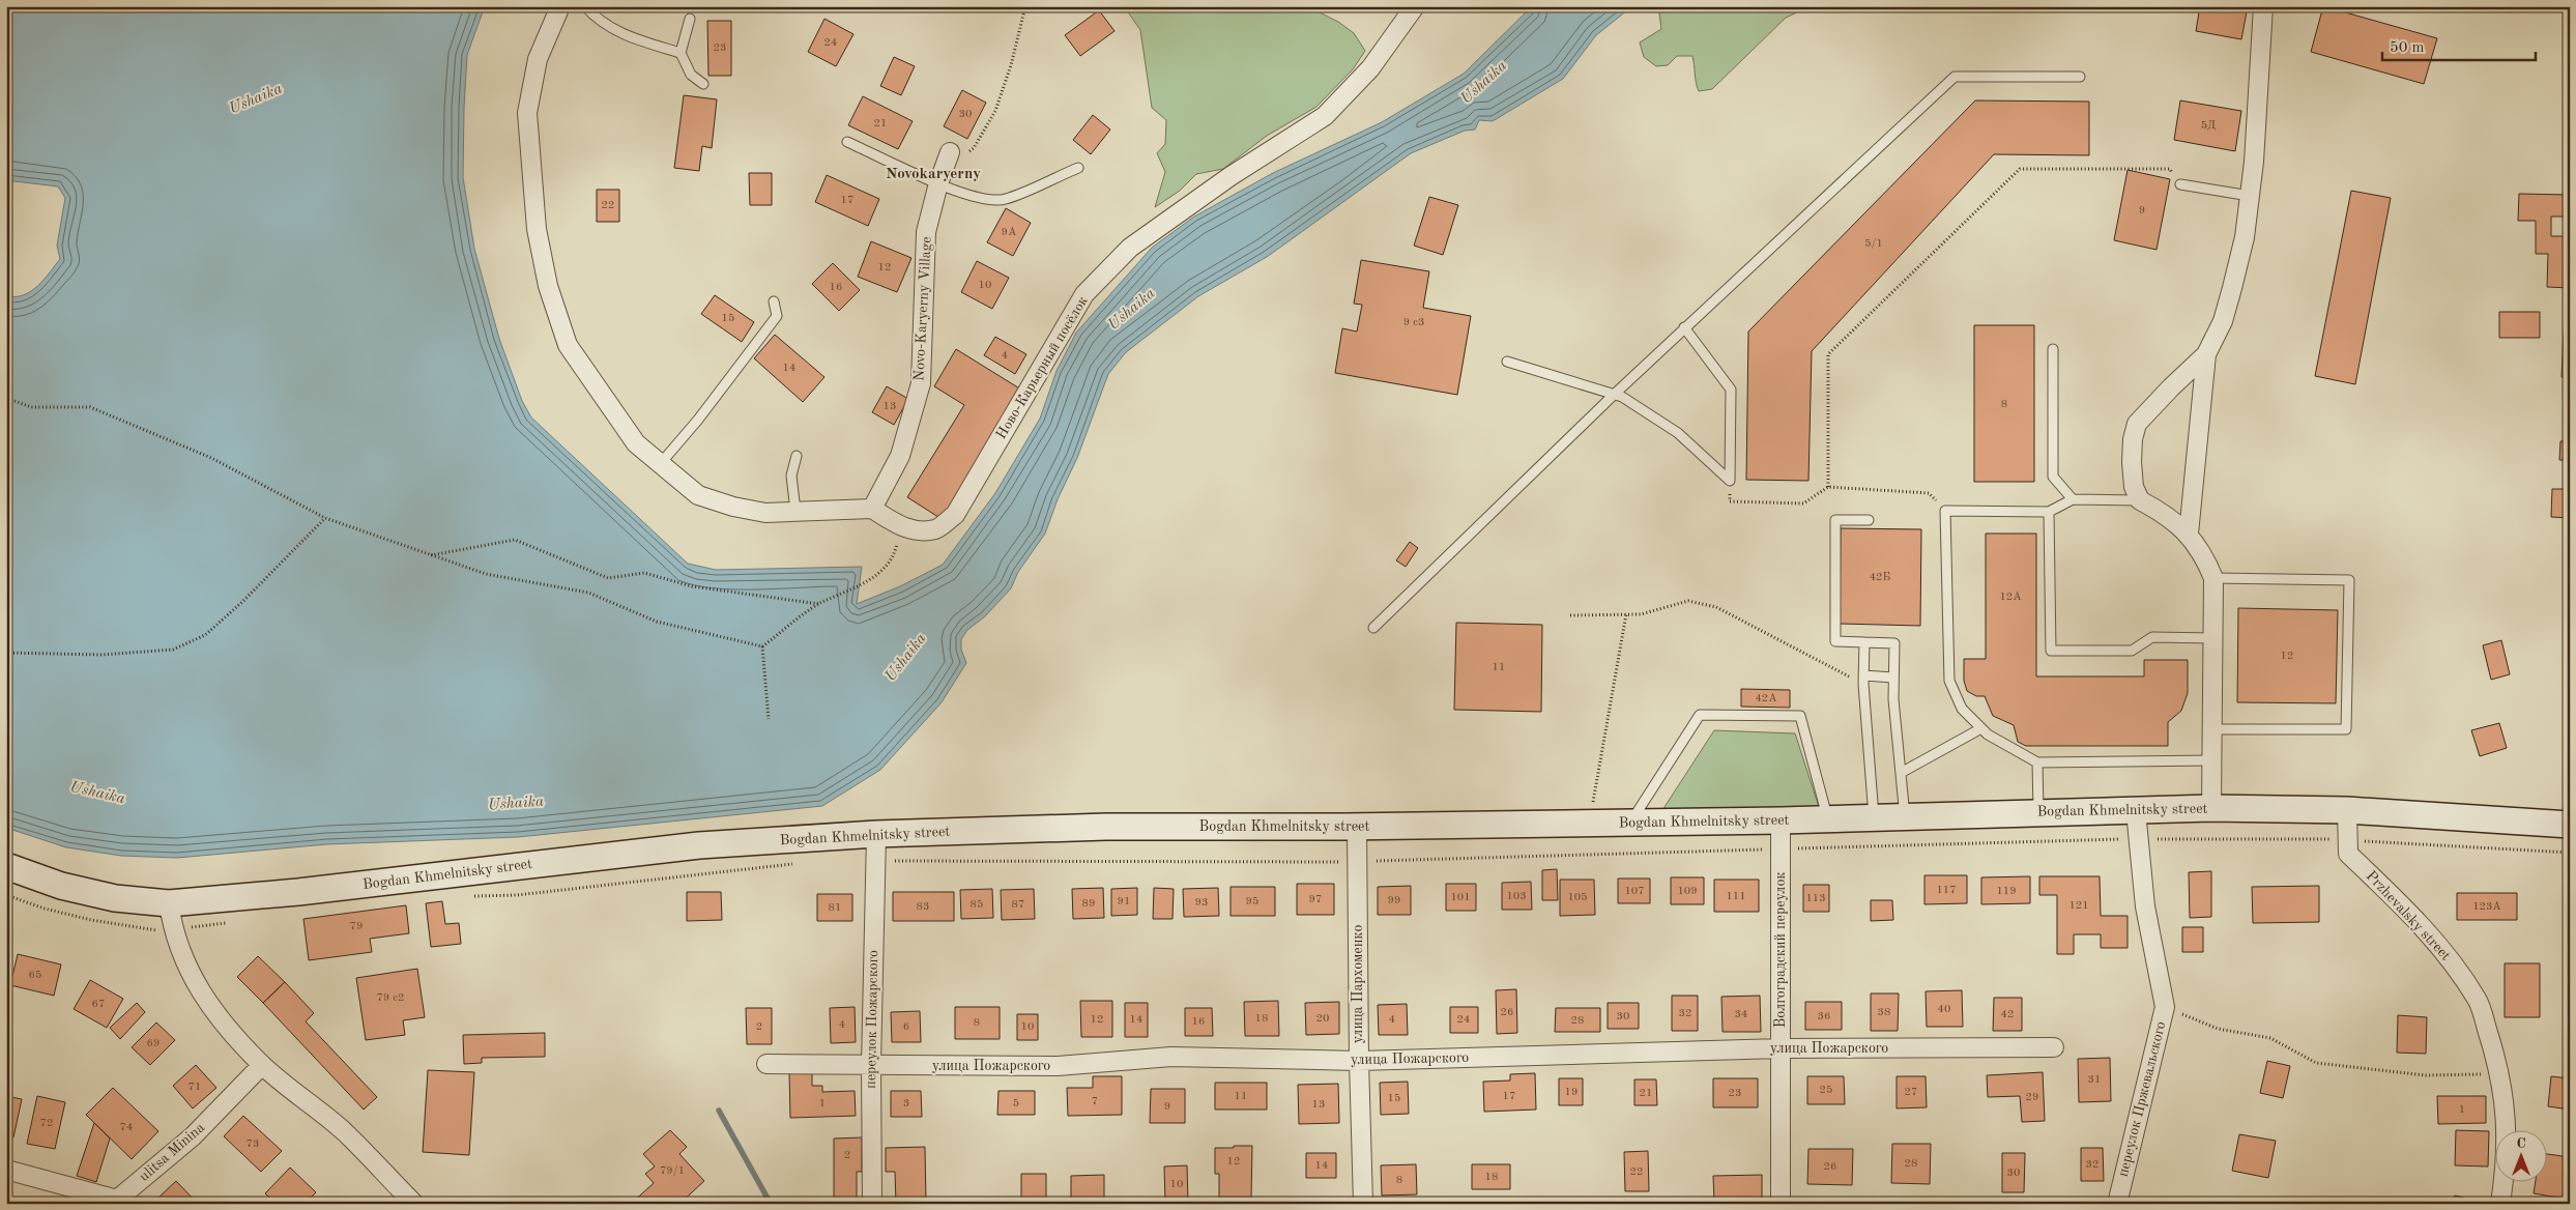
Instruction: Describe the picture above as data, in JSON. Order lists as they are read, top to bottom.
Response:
{
  "streets": {
    "street": [
      "Novo-Karyerny Village",
      "Ново-Карьерный посёлок",
      "Bogdan Khmelnitsky street",
      "Przhevalsky street",
      "Волгоградский переулок",
      "улица Пархоменко",
      "переулок Пожарского",
      "улица Пожарского",
      "переулок Пржевальского",
      "ulitsa Minina"
    ]
  },
  "crossings": [
    ["Novo-Karyerny Village", "Ново-Карьерный посёлок"],
    ["Bogdan Khmelnitsky street", "Przhevalsky street"],
    ["Bogdan Khmelnitsky street", "Волгоградский переулок"],
    ["Bogdan Khmelnitsky street", "улица Пархоменко"],
    ["Bogdan Khmelnitsky street", "переулок Пожарского"],
    ["Bogdan Khmelnitsky street", "переулок Пржевальского"],
    ["Волгоградский переулок", "улица Пожарского"],
    ["улица Пархоменко", "улица Пожарского"],
    ["переулок Пожарского", "улица Пожарского"]
  ],
  "districts": ["Novokaryerny"],
  "water": ["Ushaika"],
  "house_numbers": [
    "24",
    "23",
    "30",
    "21",
    "5Д",
    "17",
    "22",
    "9",
    "9А",
    "5/1",
    "12",
    "10",
    "16",
    "15",
    "9 с3",
    "4",
    "14",
    "8",
    "13",
    "42Б",
    "12А",
    "12",
    "11",
    "42А",
    "117",
    "107",
    "109",
    "119",
    "103",
    "111",
    "101",
    "105",
    "113",
    "97",
    "99",
    "91",
    "95",
    "93",
    "89",
    "85",
    "87",
    "121",
    "83",
    "123А",
    "81",
    "79",
    "65",
    "79 с2",
    "67",
    "40",
    "26",
    "38",
    "32",
    "34",
    "42",
    "30",
    "36",
    "18",
    "20",
    "12",
    "14",
    "4",
    "24",
    "28",
    "16",
    "8",
    "4",
    "2",
    "6",
    "10",
    "69",
    "31",
    "71",
    "25",
    "19",
    "27",
    "21",
    "23",
    "11",
    "17",
    "29",
    "15",
    "7",
    "1",
    "3",
    "5",
    "13",
    "9",
    "1",
    "72",
    "74",
    "73",
    "2",
    "12",
    "28",
    "32",
    "14",
    "26",
    "79/1",
    "22",
    "30",
    "18",
    "8",
    "10"
  ],
  "scale_bar": "50 m",
  "north": "top"
}
